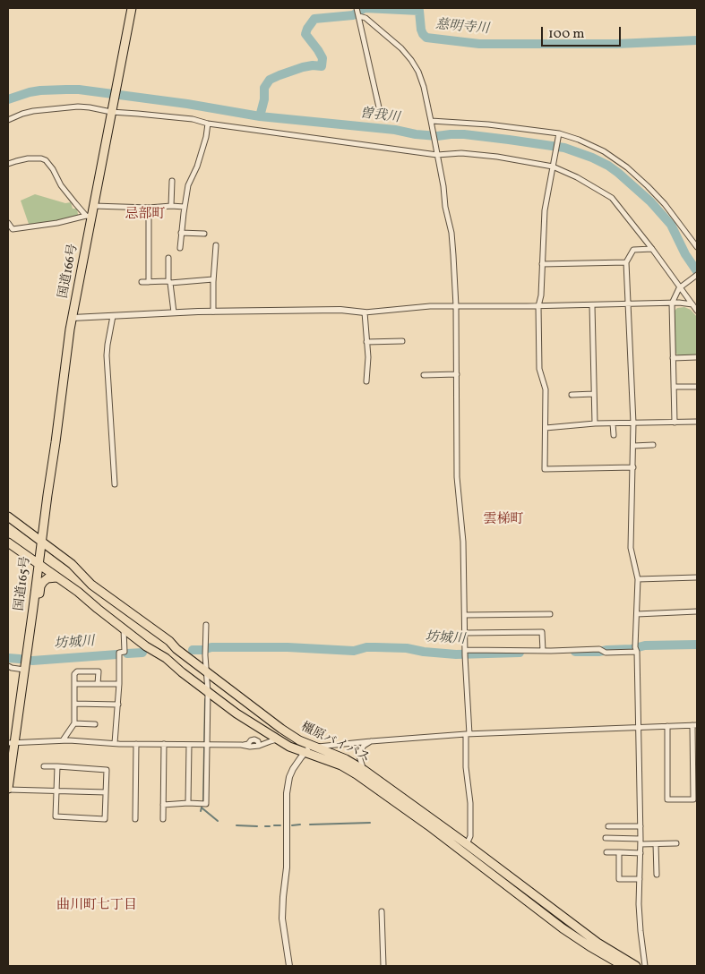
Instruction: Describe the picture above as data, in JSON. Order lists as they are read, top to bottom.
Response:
{
  "streets": {
    "highway": ["国道166号", "国道165号", "橿原バイパス"]
  },
  "crossings": [
    ["国道166号", "国道165号"],
    ["国道166号", "橿原バイパス"],
    ["国道165号", "橿原バイパス"]
  ],
  "districts": ["忌部町", "雲梯町", "曲川町七丁目"],
  "water": ["慈明寺川", "曽我川", "坊城川"],
  "scale_bar": "100 m"
}
